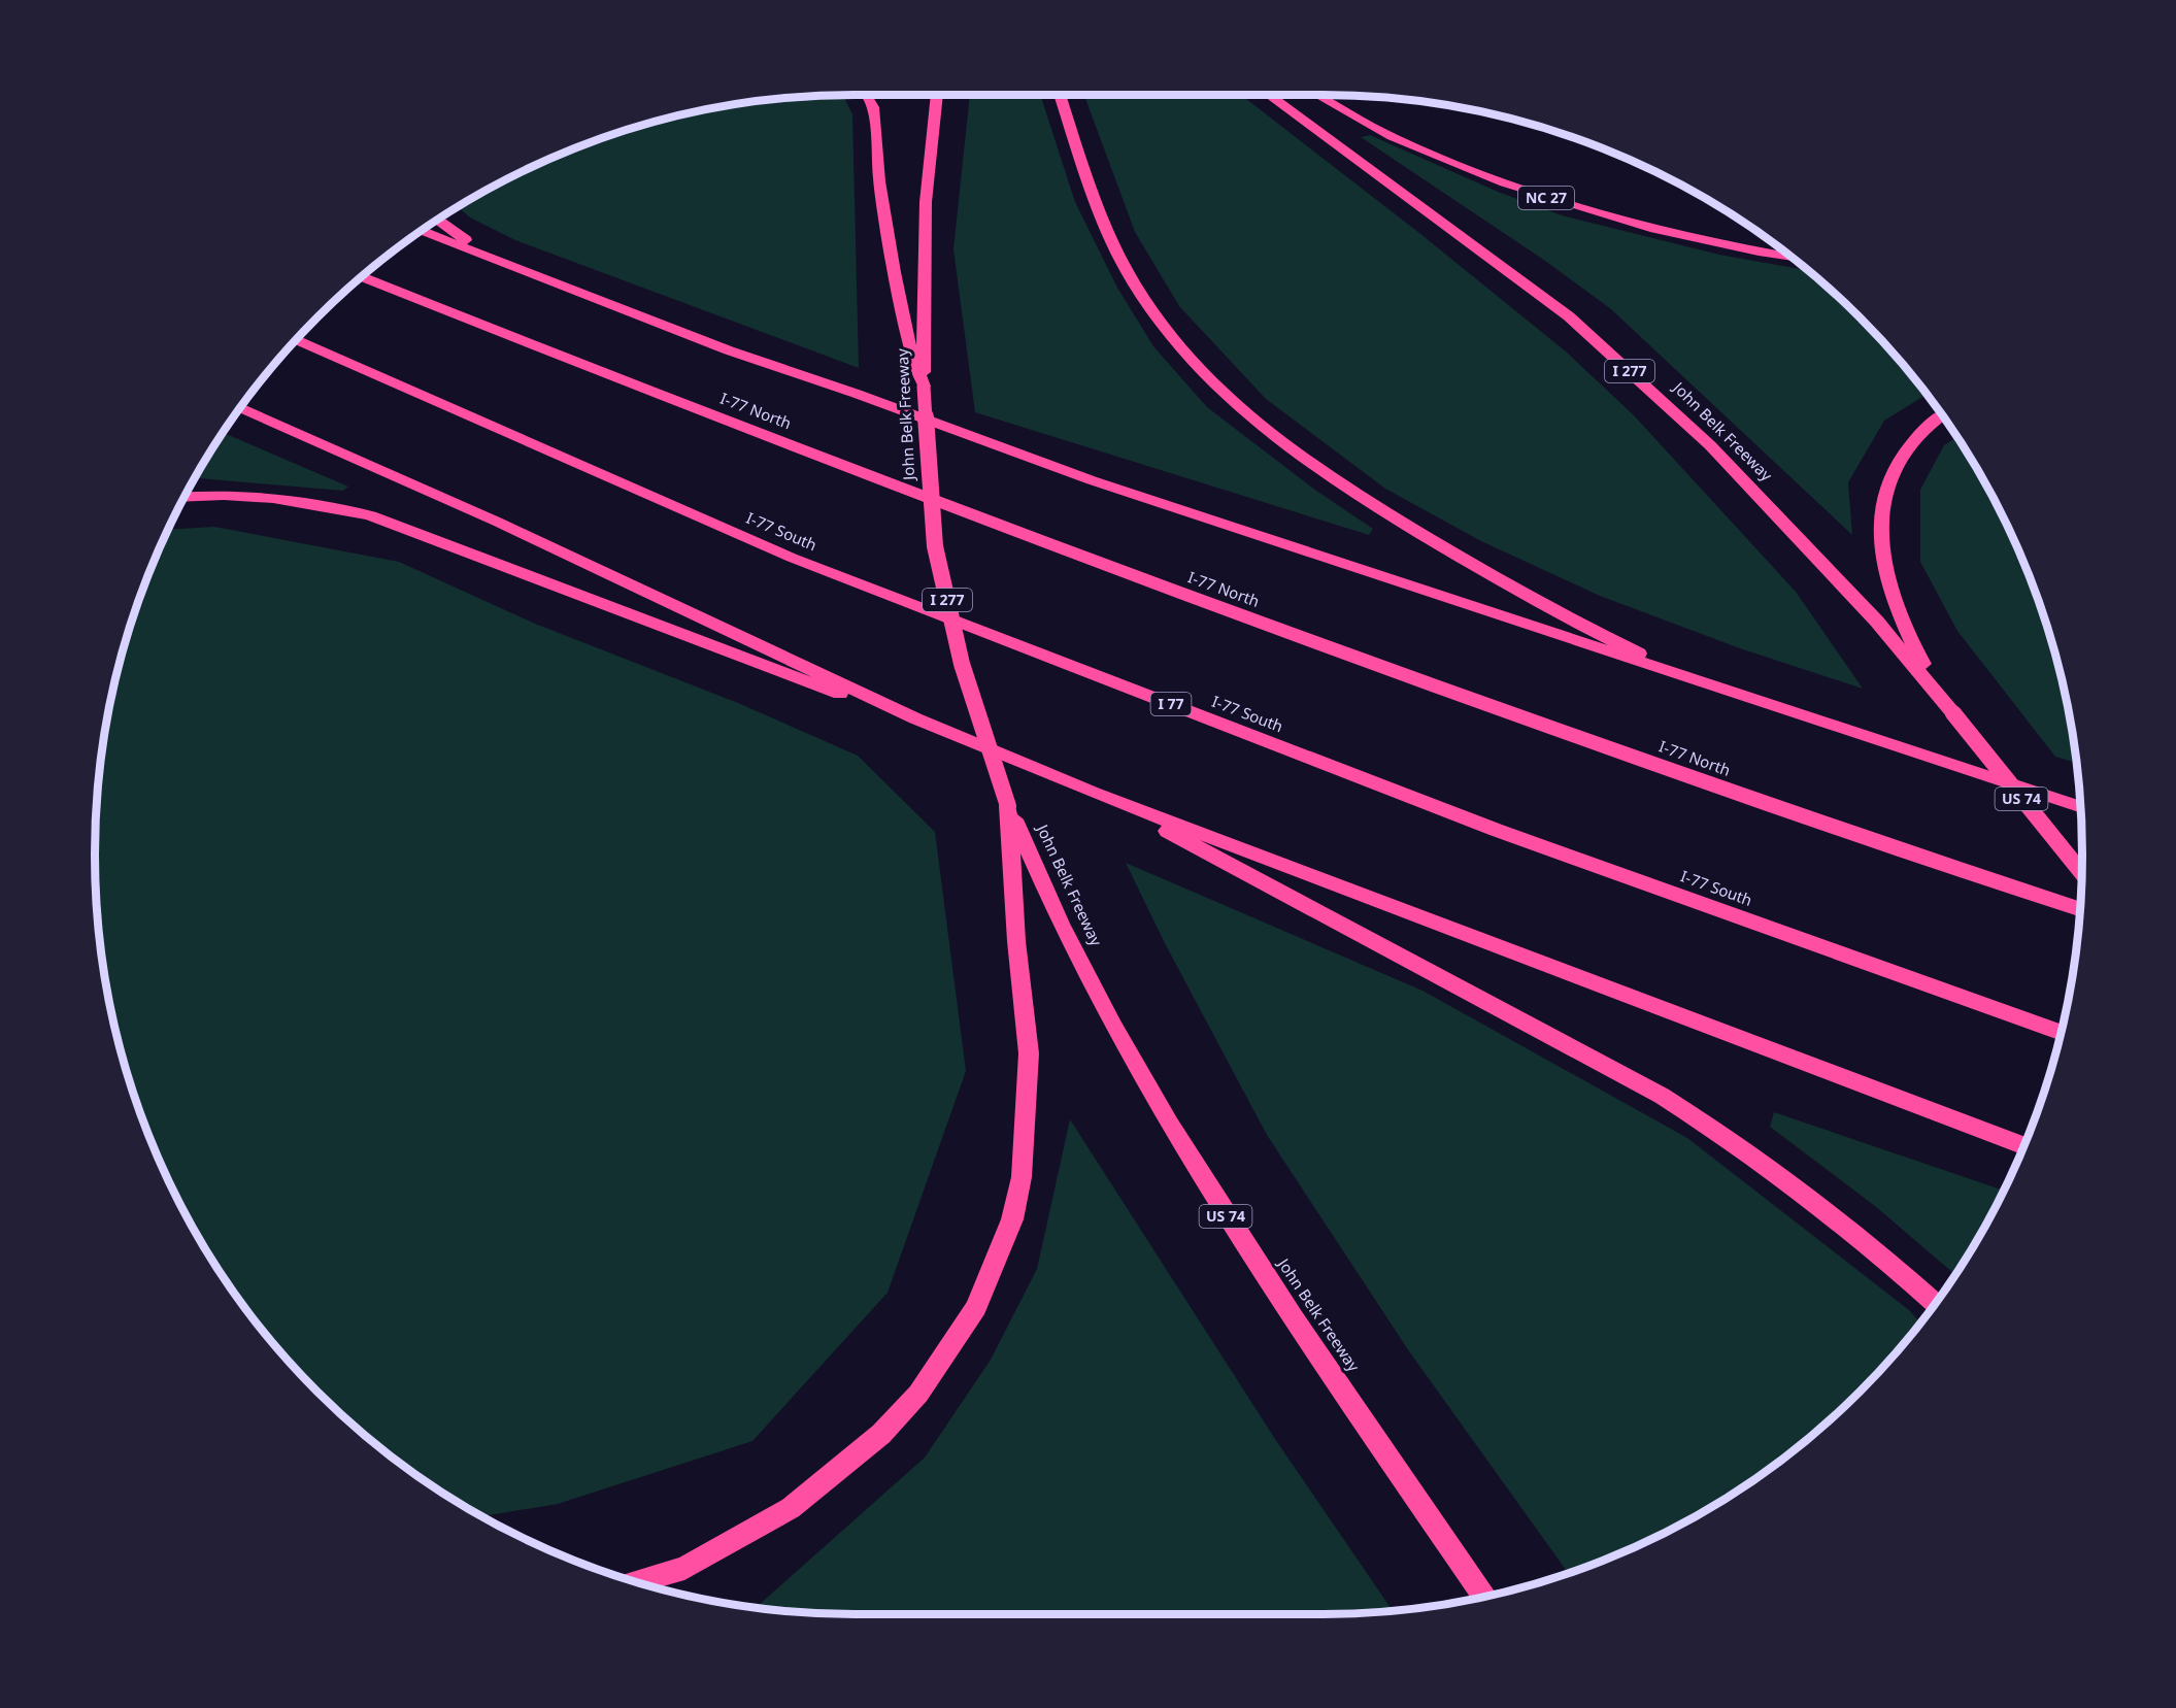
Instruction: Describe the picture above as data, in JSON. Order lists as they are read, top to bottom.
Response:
{
  "streets": {
    "highway": [
      "NC 27",
      "I 277",
      "I-77 North",
      "John Belk Freeway",
      "I-77 South",
      "I 77",
      "US 74"
    ]
  }
}
